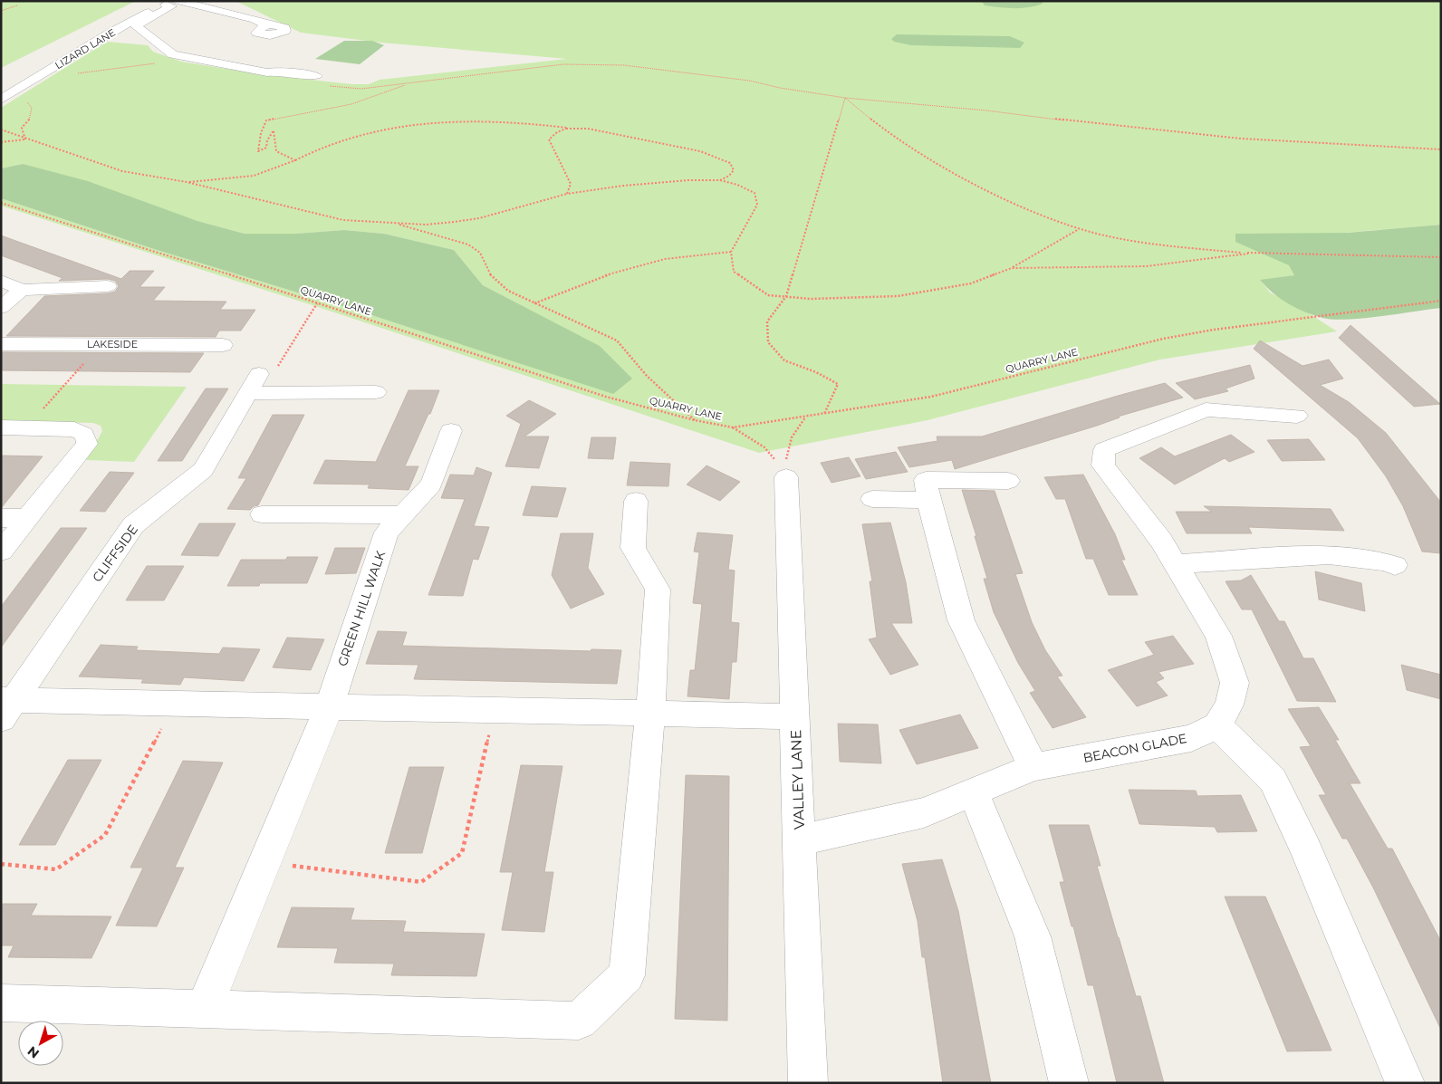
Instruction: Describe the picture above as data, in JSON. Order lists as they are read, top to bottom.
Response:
{
  "streets": {
    "street": [
      "LIZARD LANE",
      "LAKESIDE",
      "CLIFFSIDE",
      "GREEN HILL WALK",
      "BEACON GLADE",
      "VALLEY LANE"
    ],
    "path": ["QUARRY LANE"]
  },
  "crossings": [
    ["BEACON GLADE", "VALLEY LANE"]
  ],
  "north": "bottom left"
}
